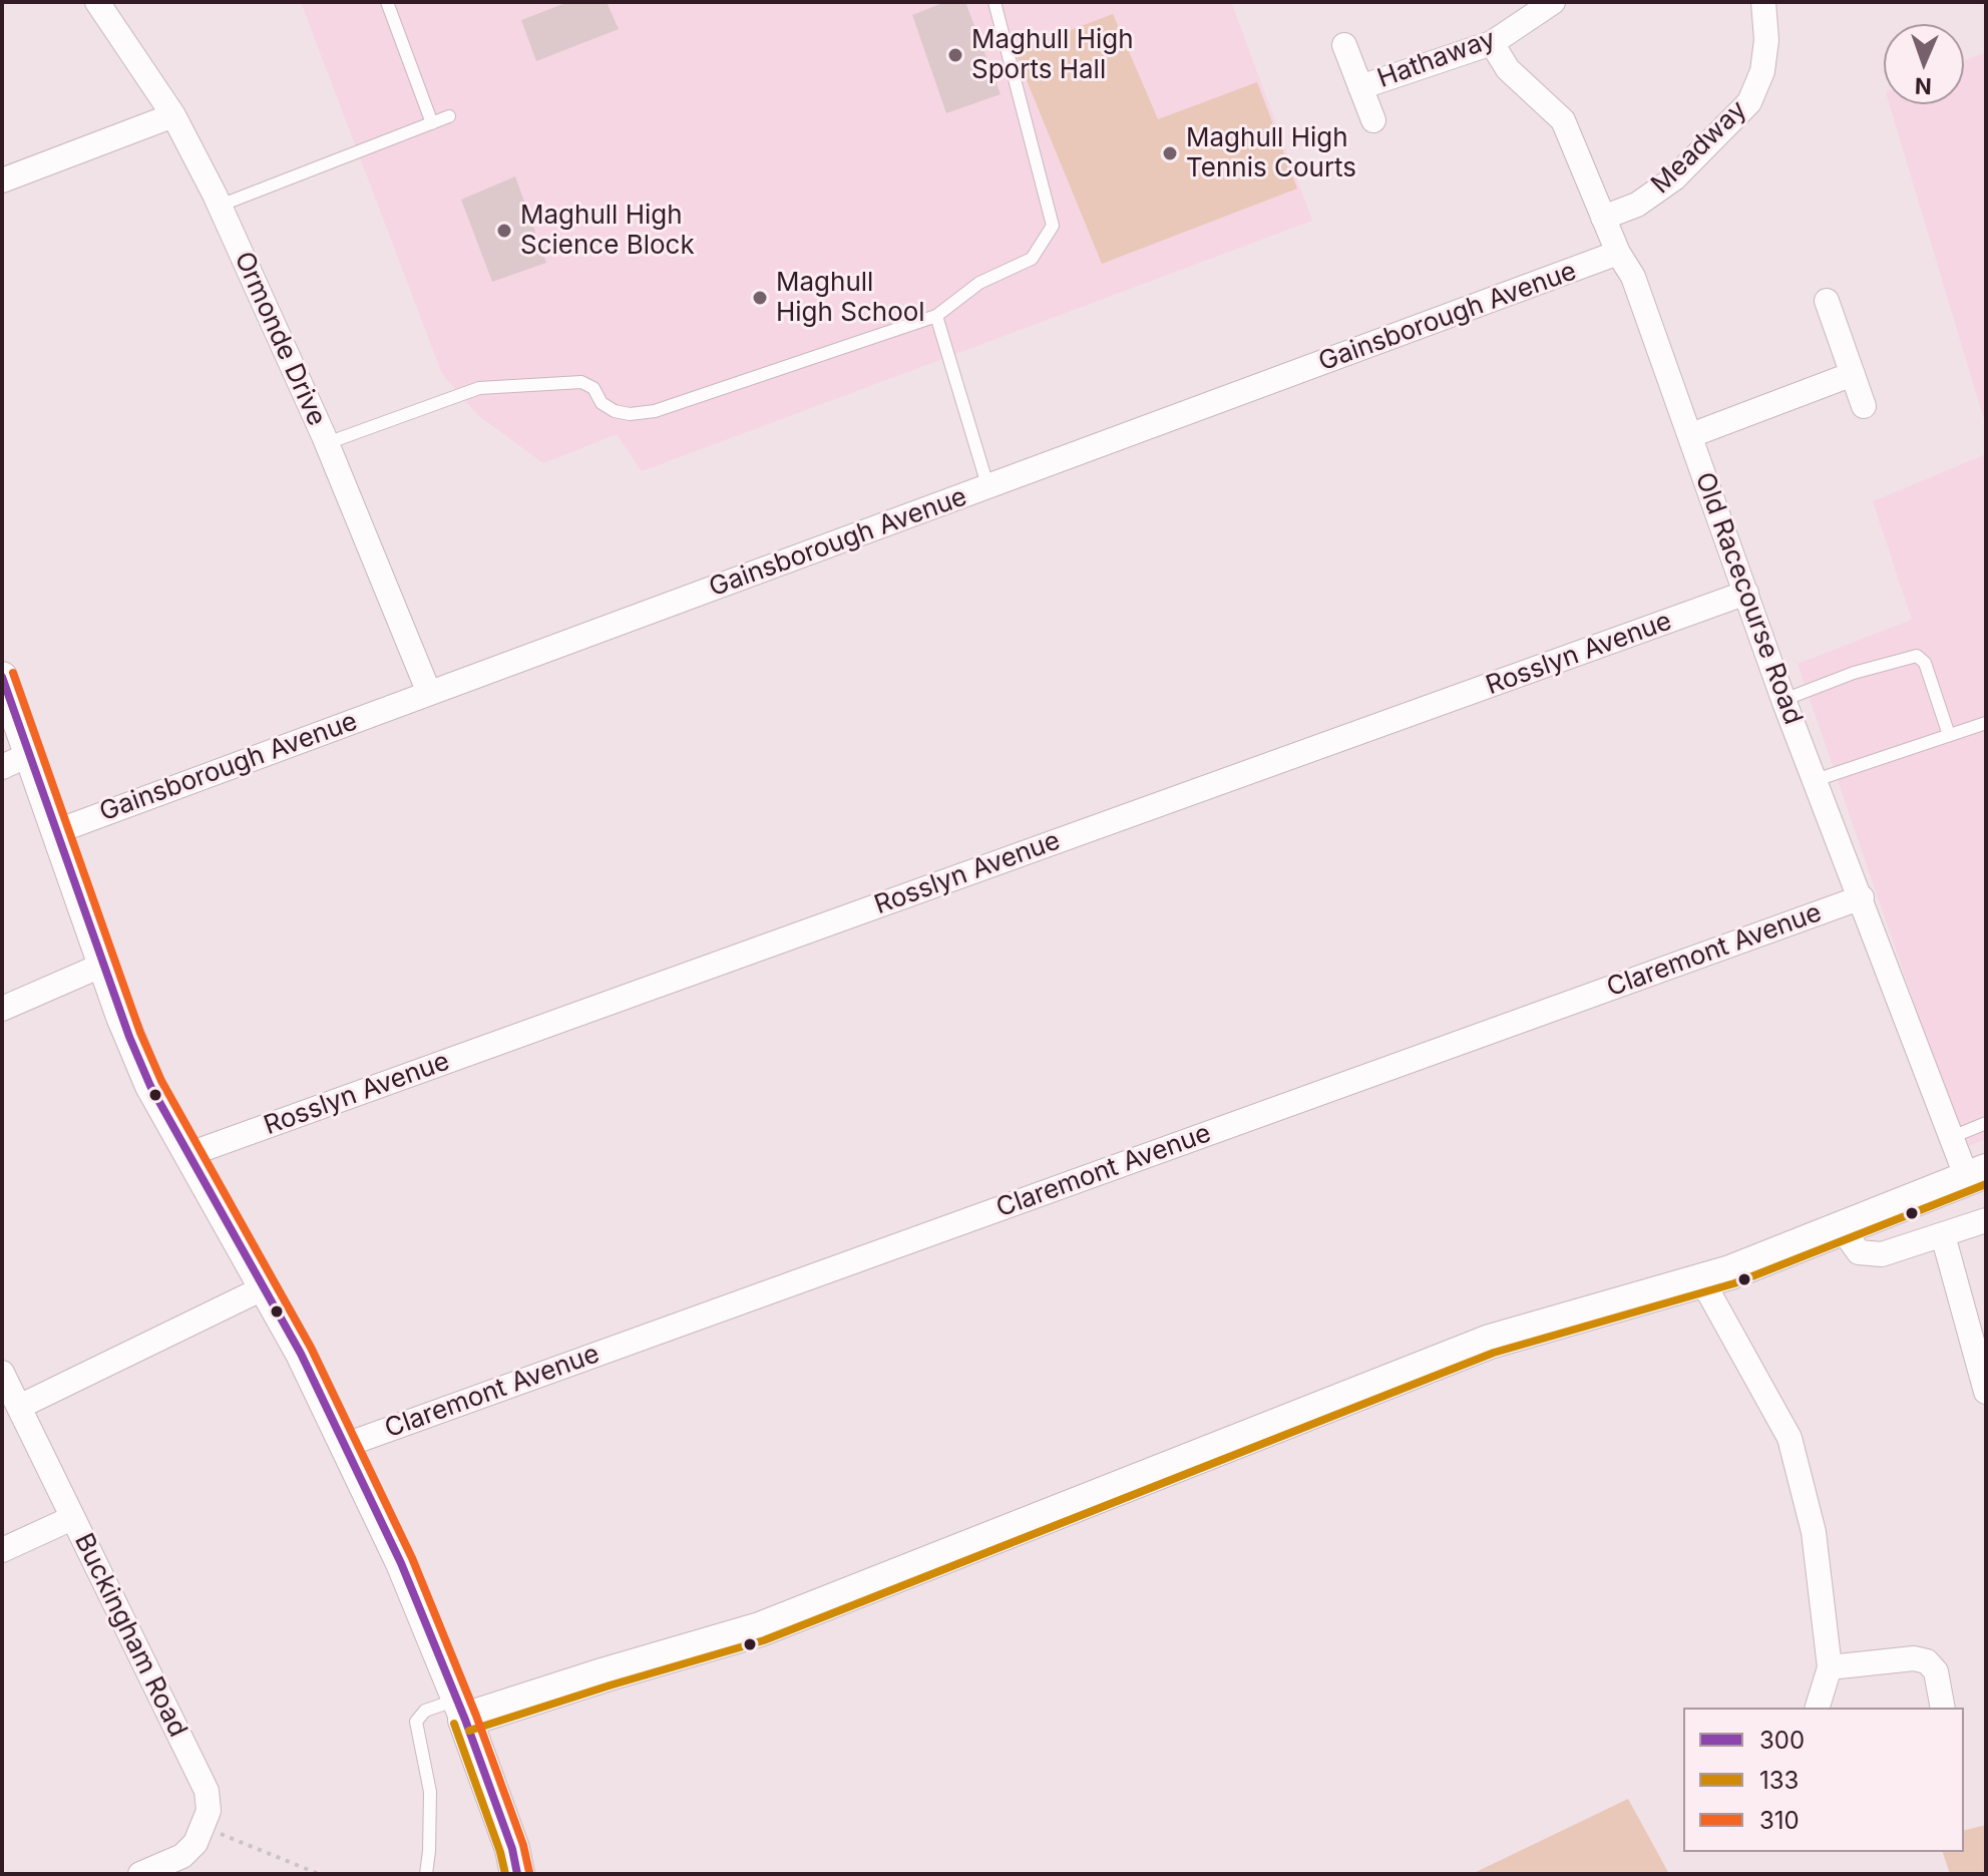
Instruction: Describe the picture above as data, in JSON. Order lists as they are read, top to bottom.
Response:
{
  "streets": {
    "street": [
      "Hathaway",
      "Meadway",
      "Gainsborough Avenue",
      "Ormonde Drive",
      "Old Racecourse Road",
      "Rosslyn Avenue",
      "Claremont Avenue",
      "Buckingham Road"
    ]
  },
  "crossings": [
    ["Hathaway", "Old Racecourse Road"],
    ["Meadway", "Old Racecourse Road"],
    ["Gainsborough Avenue", "Ormonde Drive"],
    ["Gainsborough Avenue", "Old Racecourse Road"],
    ["Old Racecourse Road", "Rosslyn Avenue"],
    ["Old Racecourse Road", "Claremont Avenue"]
  ],
  "places": [
    "Maghull High Sports Hall",
    "Maghull High Tennis Courts",
    "Maghull High Science Block",
    "Maghull High School"
  ],
  "lines": ["transit line 310", "transit line 300", "transit line 133"],
  "legend": ["300", "133", "310"],
  "north": "bottom"
}
